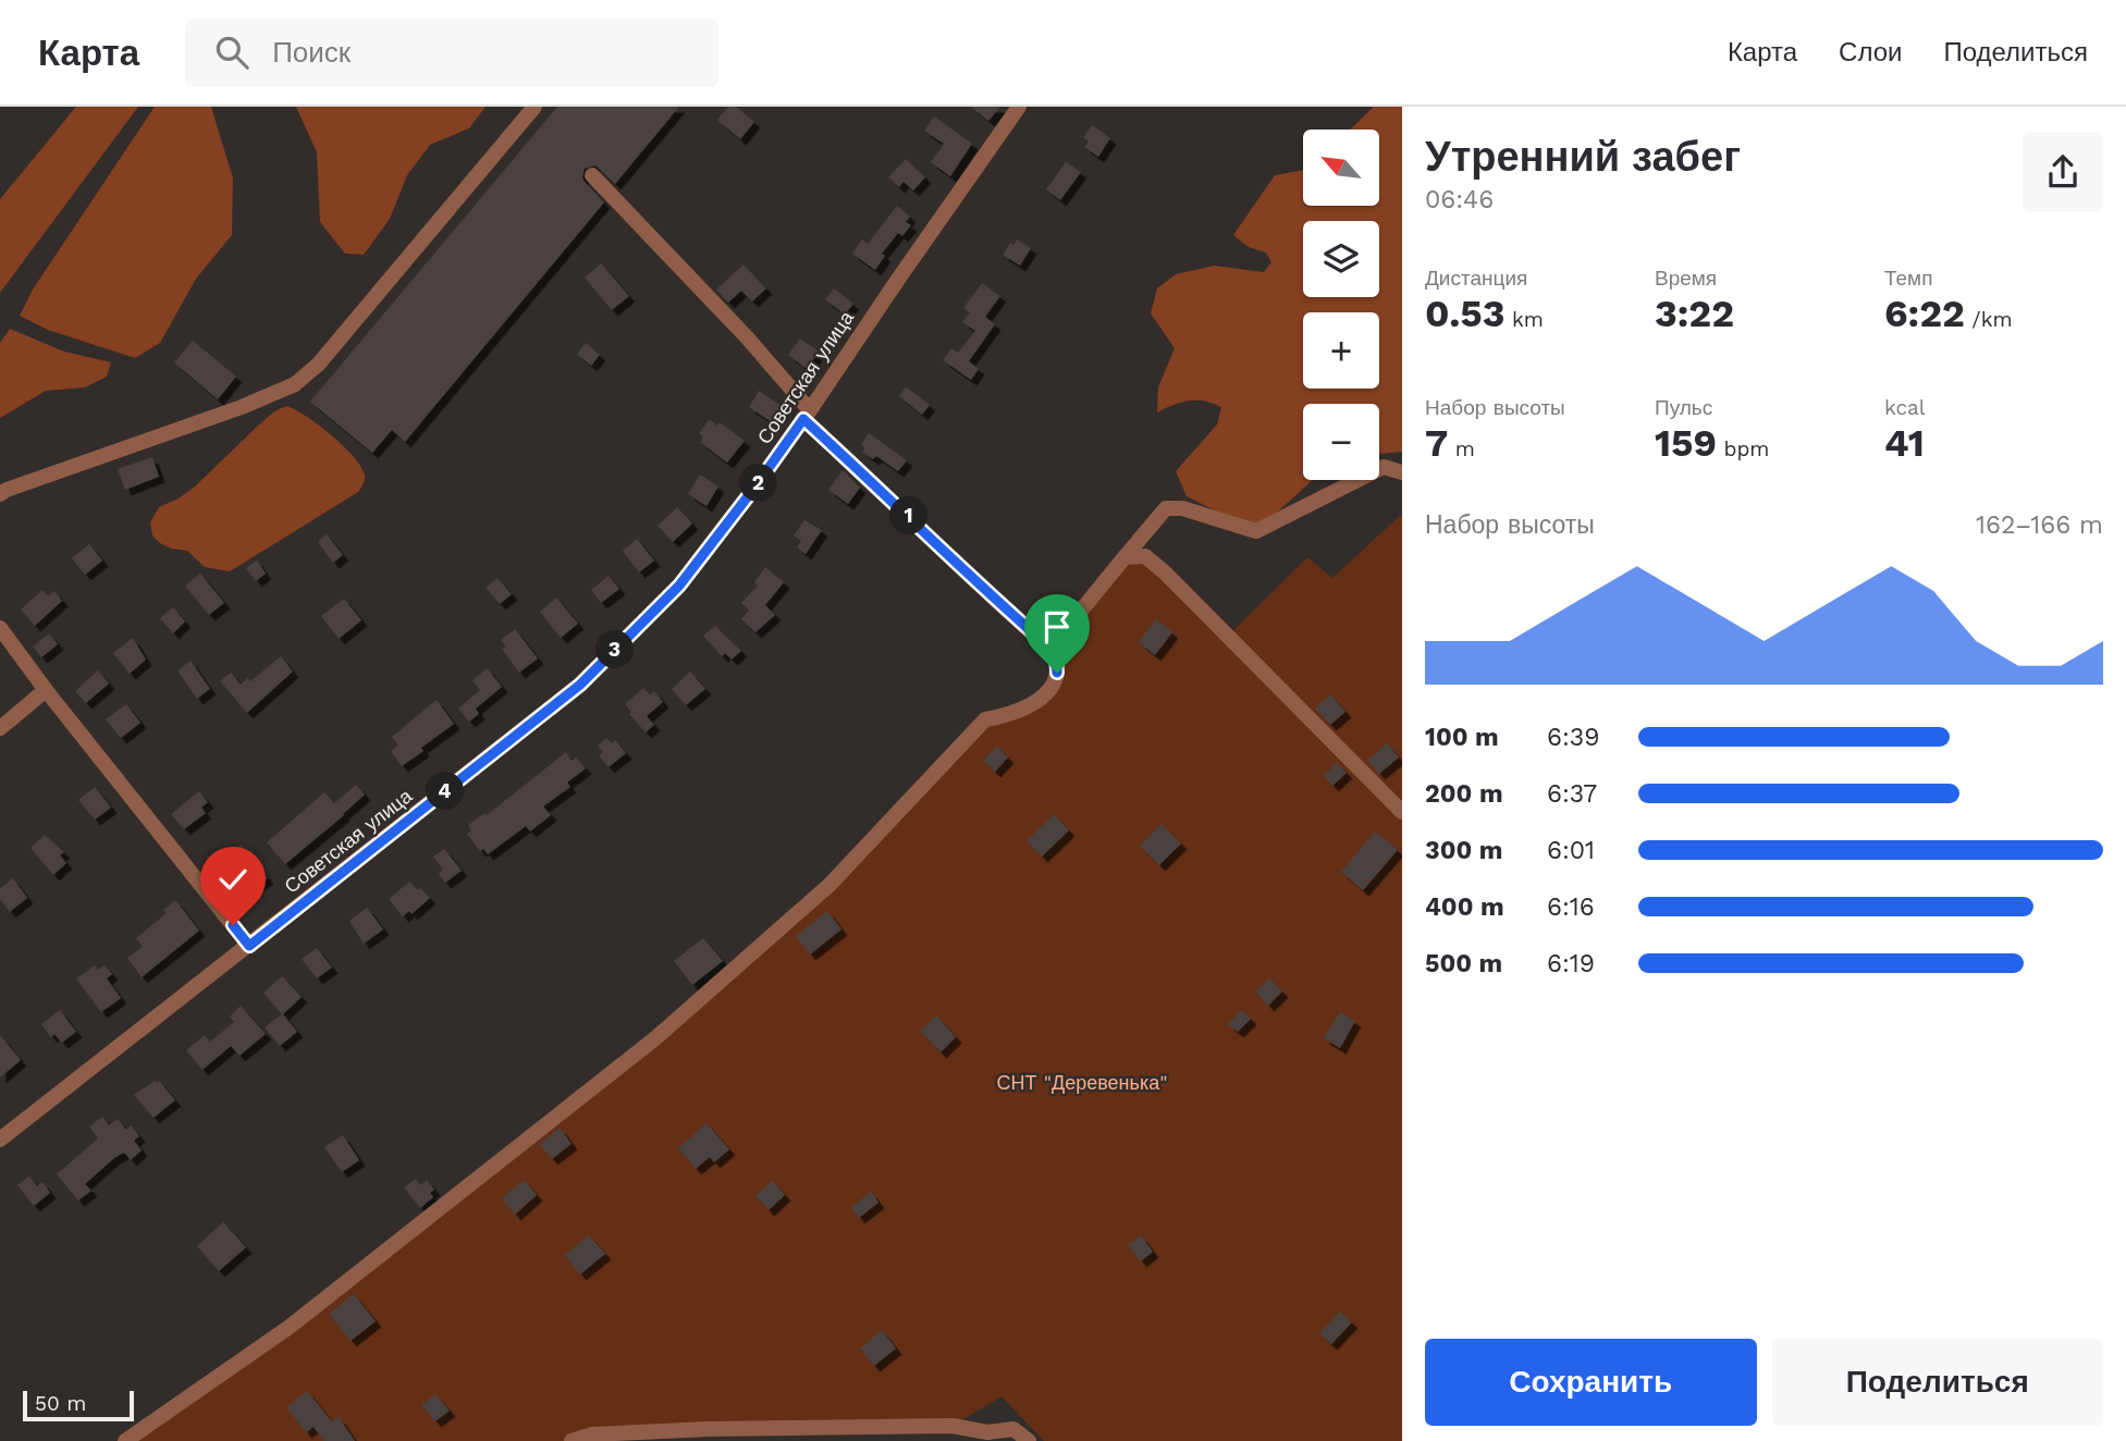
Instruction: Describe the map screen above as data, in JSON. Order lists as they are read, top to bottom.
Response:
{
  "streets": {
    "street": ["Советская улица"]
  },
  "parks": ["СНТ \"Деревенька\""],
  "scale_bar": "50 m",
  "north": "top left",
  "page": {
    "header": "Карта",
    "search": "Поиск",
    "nav": ["Карта", "Слои", "Поделиться"],
    "heading": ["Утренний забег", "06:46"],
    "map_buttons": ["+", "−"],
    "stats": [
      ["Дистанция", "0.53 km"],
      ["Время", "3:22"],
      ["Темп", "6:22 /km"],
      ["Набор высоты", "7 m"],
      ["Пульс", "159 bpm"],
      ["kcal", "41"]
    ],
    "pins": [
      "2",
      "1",
      "3",
      "4"
    ],
    "chart": ["Набор высоты", "162–166 m"],
    "list": [
      {
        "name": "100 m",
        "note": "6:39"
      },
      {
        "name": "200 m",
        "note": "6:37"
      },
      {
        "name": "300 m",
        "note": "6:01"
      },
      {
        "name": "400 m",
        "note": "6:16"
      },
      {
        "name": "500 m",
        "note": "6:19"
      }
    ],
    "buttons": ["Сохранить", "Поделиться"],
    "scale": "50 m"
  }
}
